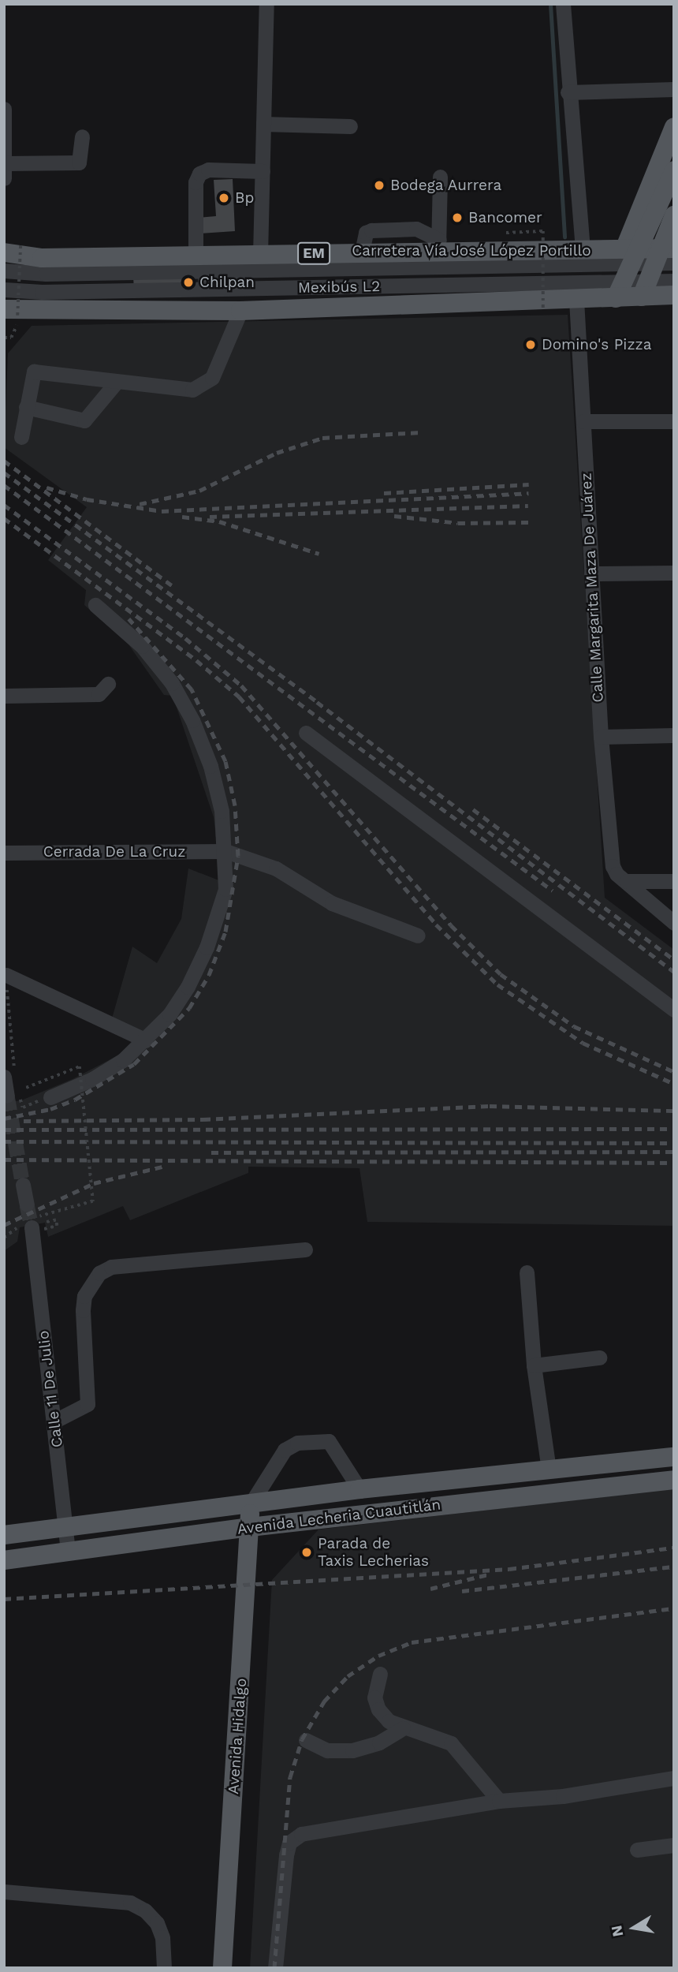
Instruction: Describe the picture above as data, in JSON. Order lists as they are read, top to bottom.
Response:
{
  "streets": {
    "main road": [
      "Carretera Vía José López Portillo",
      "EM",
      "Avenida Lecheria Cuautitlán",
      "Avenida Hidalgo"
    ],
    "street": [
      "Mexibús L2",
      "Calle Margarita Maza De Juárez",
      "Cerrada De La Cruz",
      "Calle 11 De Julio"
    ]
  },
  "crossings": [
    ["Carretera Vía José López Portillo", "Mexibús L2"],
    ["Calle 11 De Julio", "Avenida Lecheria Cuautitlán"],
    ["Avenida Lecheria Cuautitlán", "Avenida Hidalgo"]
  ],
  "places": [
    "Bodega Aurrera",
    "Bp",
    "Bancomer",
    "Chilpan",
    "Domino's Pizza",
    "Parada de Taxis Lecherias"
  ],
  "north": "left"
}
